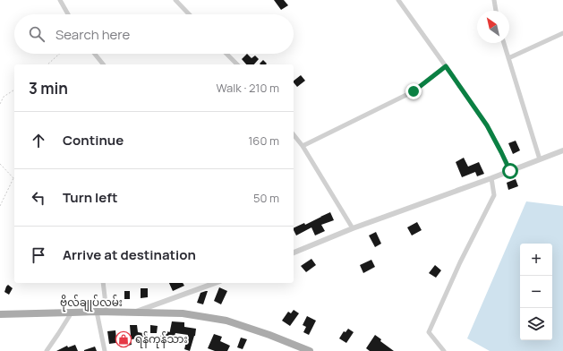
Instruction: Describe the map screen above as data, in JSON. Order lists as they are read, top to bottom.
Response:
{
  "streets": {
    "main road": ["ဗိုလ်ချုပ်လမ်း"]
  },
  "places": {
    "shop": ["ရန်ကုန်သား"]
  },
  "north": "top left",
  "page": {
    "search": "Search here",
    "heading": ["3 min", "Walk · 210 m"],
    "list": [
      ["Continue", "160 m"],
      ["Turn left", "50 m"],
      "Arrive at destination"
    ],
    "map_buttons": ["+", "−"]
  }
}
